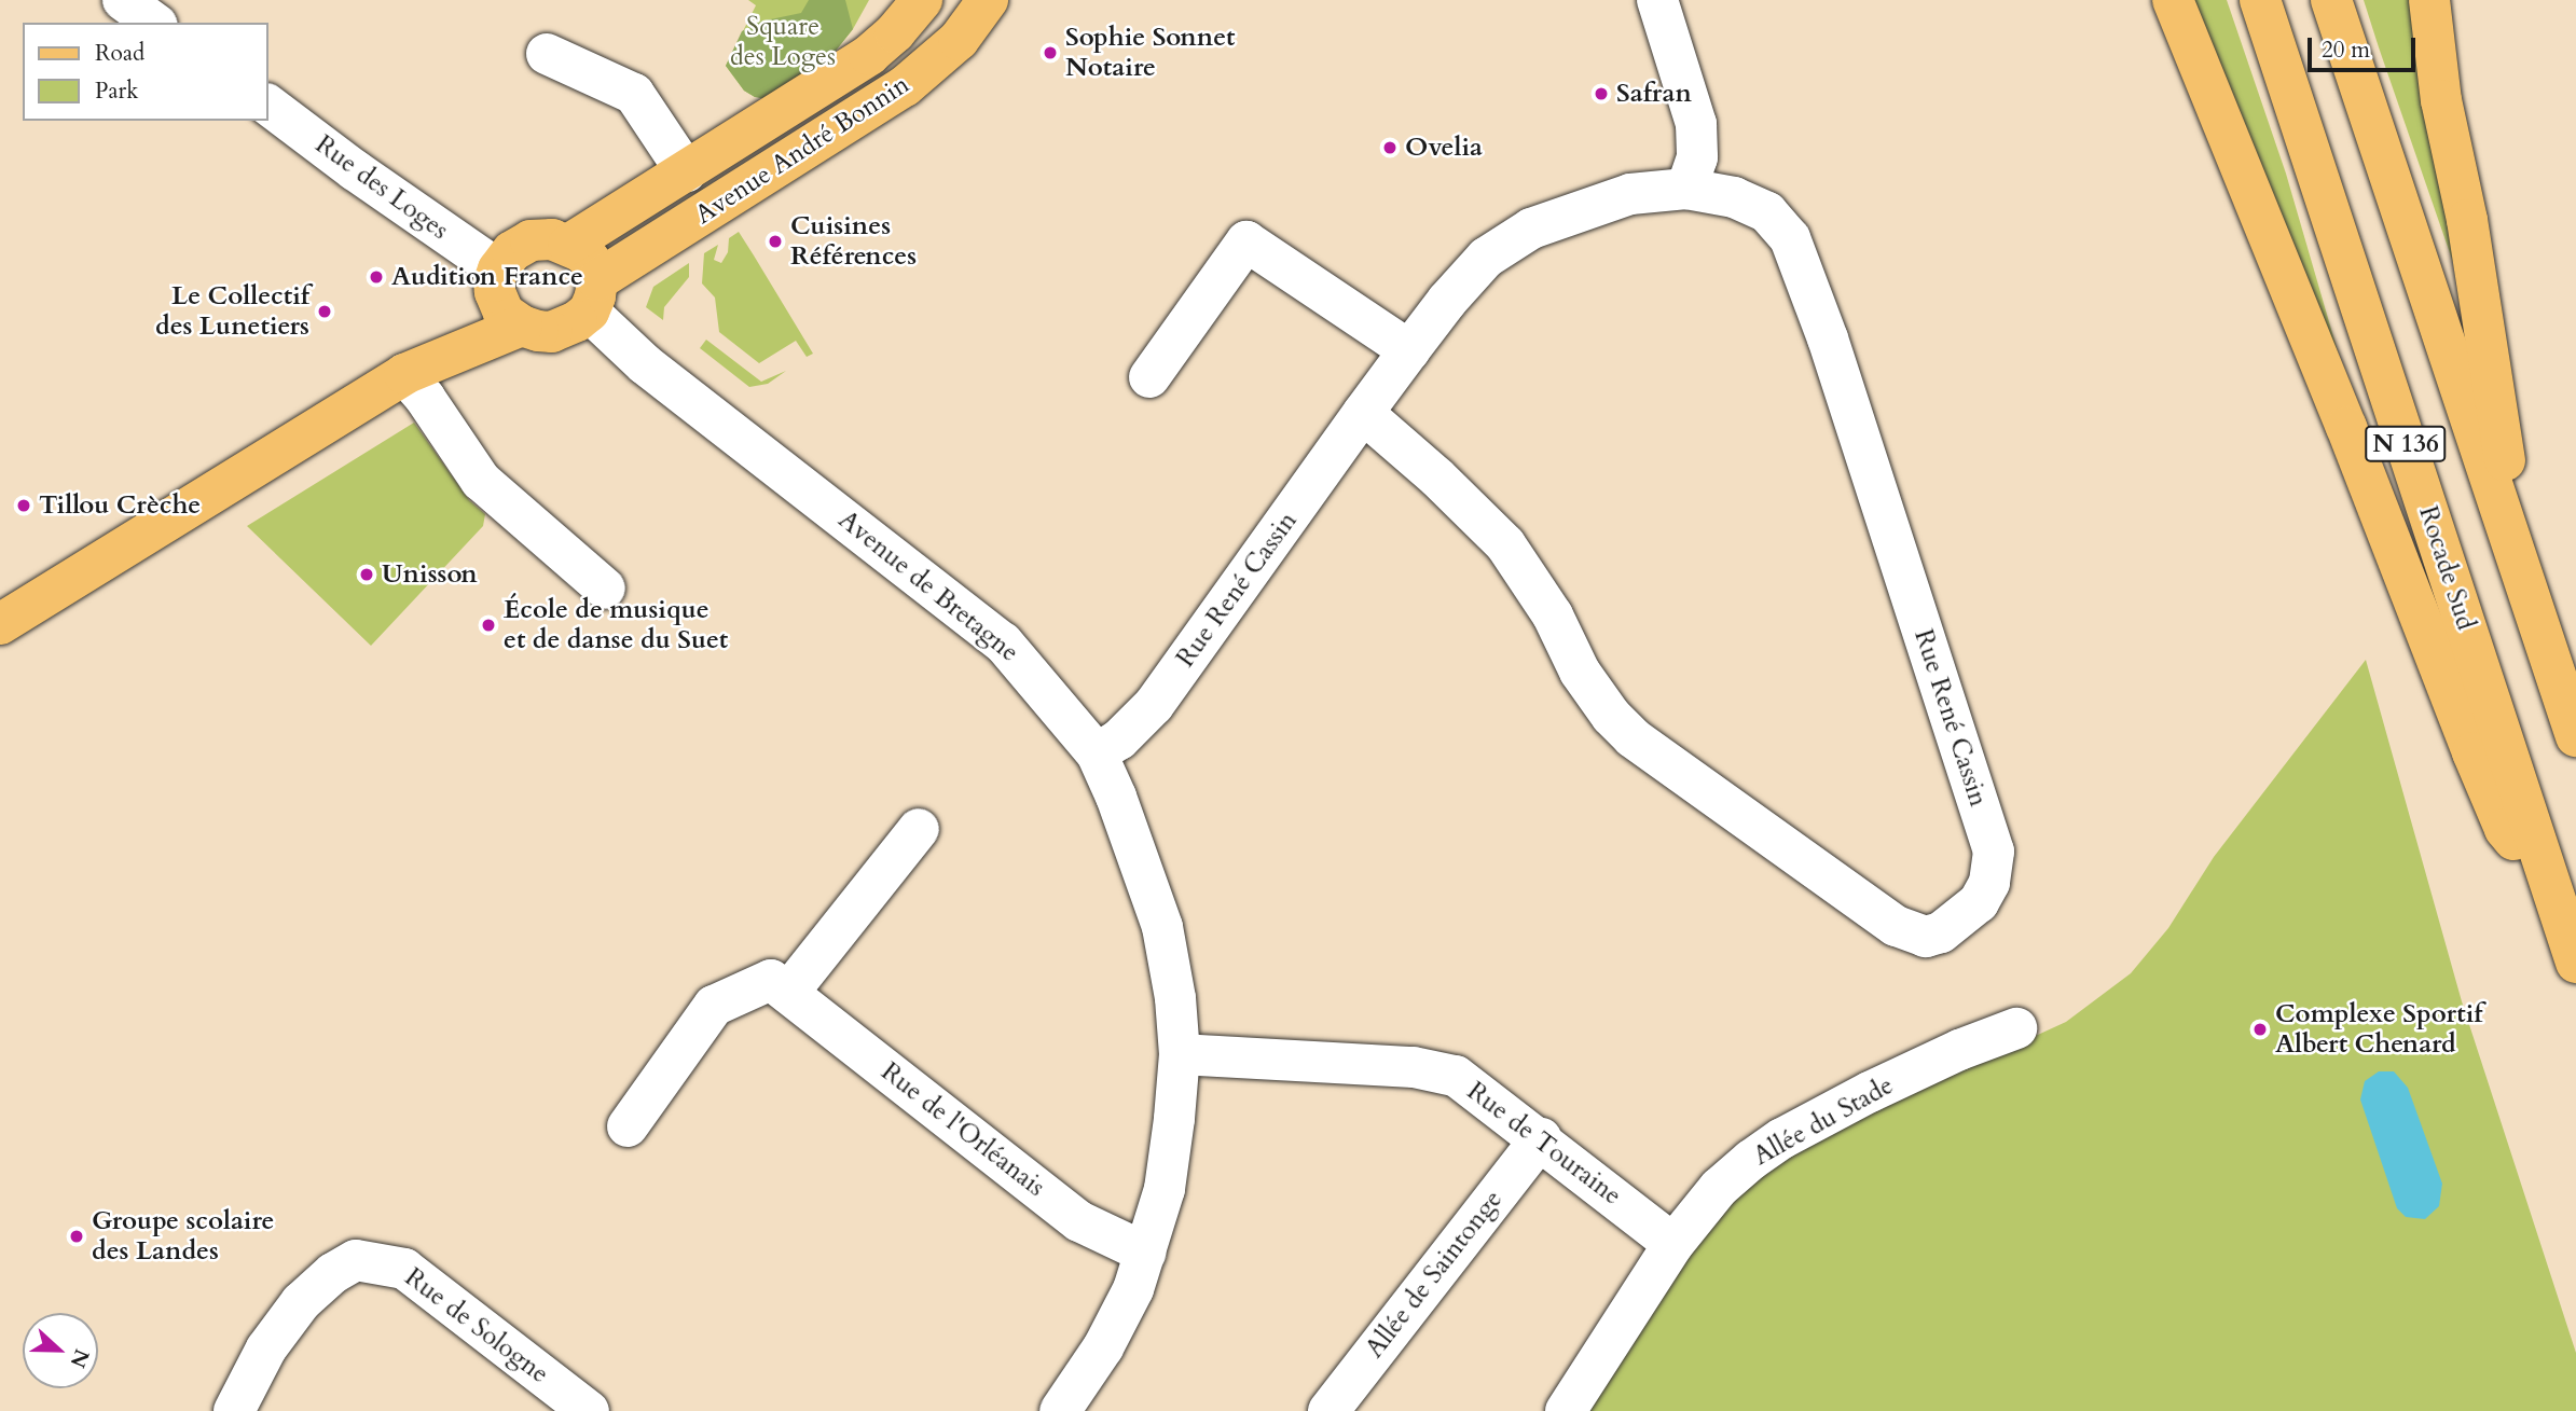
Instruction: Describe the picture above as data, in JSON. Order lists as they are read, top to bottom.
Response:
{
  "streets": {
    "main road": ["Avenue André Bonnin", "N 136", "Rocade Sud"],
    "street": [
      "Rue des Loges",
      "Avenue de Bretagne",
      "Rue René Cassin",
      "Allée du Stade",
      "Rue de l'Orléanais",
      "Rue de Touraine",
      "Allée de Saintonge",
      "Rue de Sologne"
    ]
  },
  "crossings": [
    ["Avenue André Bonnin", "Rue des Loges"],
    ["Avenue André Bonnin", "Avenue de Bretagne"],
    ["Rue des Loges", "Avenue de Bretagne"],
    ["Avenue de Bretagne", "Rue René Cassin"],
    ["Avenue de Bretagne", "Rue de l'Orléanais"],
    ["Avenue de Bretagne", "Rue de Touraine"],
    ["Allée du Stade", "Rue de Touraine"],
    ["Rue de Touraine", "Allée de Saintonge"]
  ],
  "parks": ["Square des Loges"],
  "places": [
    "Sophie Sonnet Notaire",
    "Safran",
    "Ovelia",
    "Cuisines Références",
    "Audition France",
    "Le Collectif des Lunetiers",
    "Tillou Crèche",
    "Unisson",
    "École de musique et de danse du Suet",
    "Complexe Sportif Albert Chenard",
    "Groupe scolaire des Landes"
  ],
  "legend": ["Road", "Park"],
  "scale_bar": "20 m",
  "north": "right"
}
